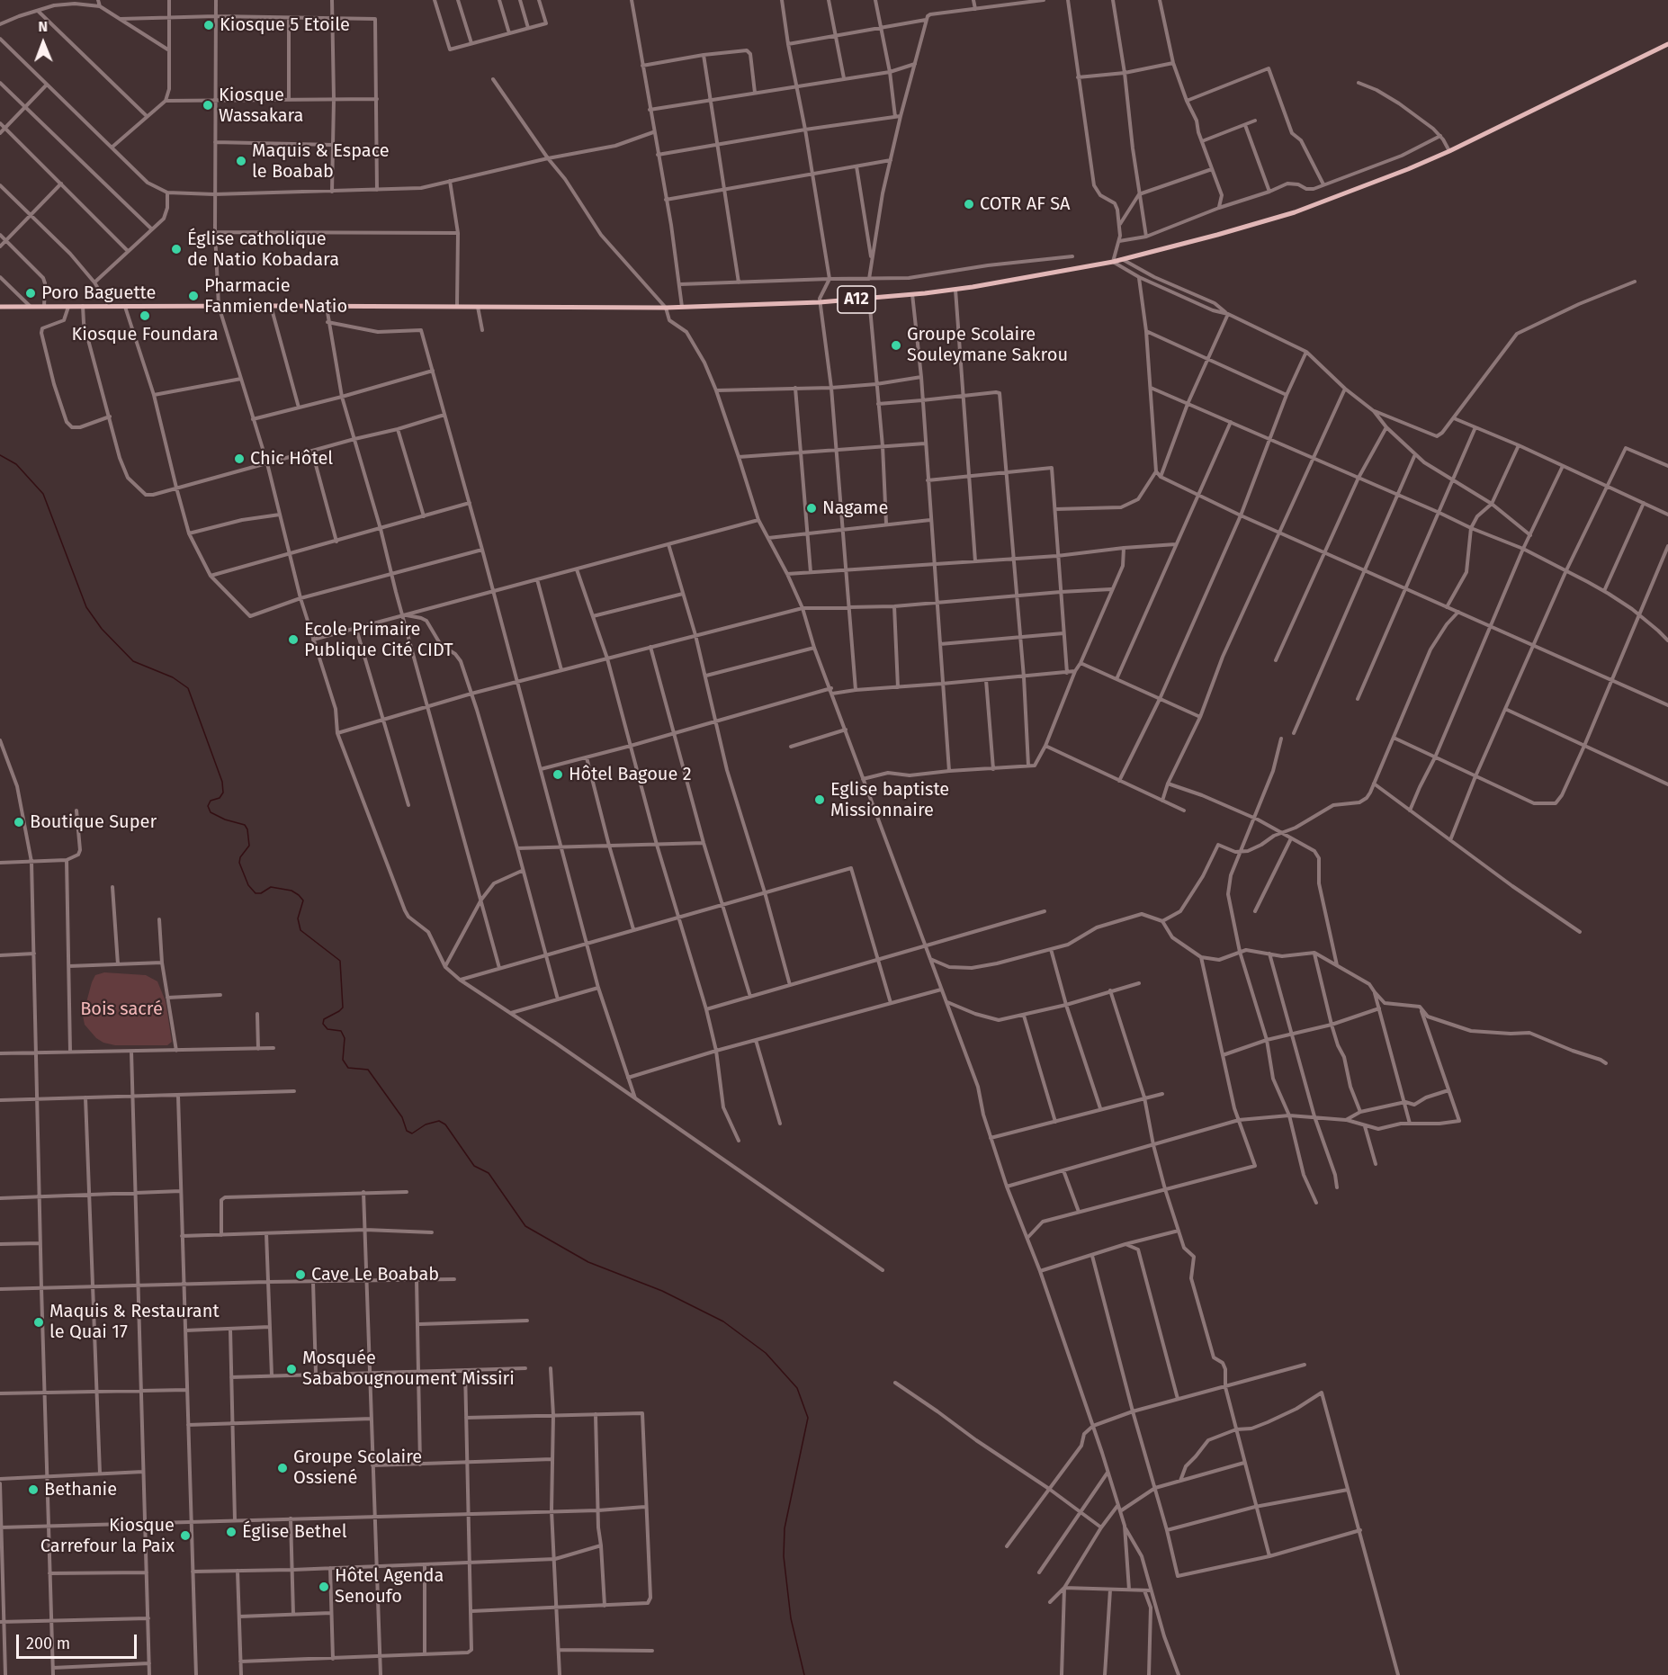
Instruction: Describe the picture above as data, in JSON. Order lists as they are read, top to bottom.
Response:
{
  "streets": {
    "main road": ["A12"]
  },
  "parks": ["Bois sacré"],
  "places": [
    "Kiosque 5 Etoile",
    "Kiosque Wassakara",
    "Maquis & Espace le Boabab",
    "COTR AF SA",
    "Église catholique de Natio Kobadara",
    "Poro Baguette",
    "Pharmacie Fanmien de Natio",
    "Kiosque Foundara",
    "Groupe Scolaire Souleymane Sakrou",
    "Chic Hôtel",
    "Nagame",
    "Ecole Primaire Publique Cité CIDT",
    "Hôtel Bagoue 2",
    "Eglise baptiste Missionnaire",
    "Boutique Super",
    "Cave Le Boabab",
    "Maquis & Restaurant le Quai 17",
    "Mosquée Sababougnoument Missiri",
    "Groupe Scolaire Ossiené",
    "Bethanie",
    "Église Bethel",
    "Kiosque Carrefour la Paix",
    "Hôtel Agenda Senoufo"
  ],
  "scale_bar": "200 m",
  "north": "top"
}
